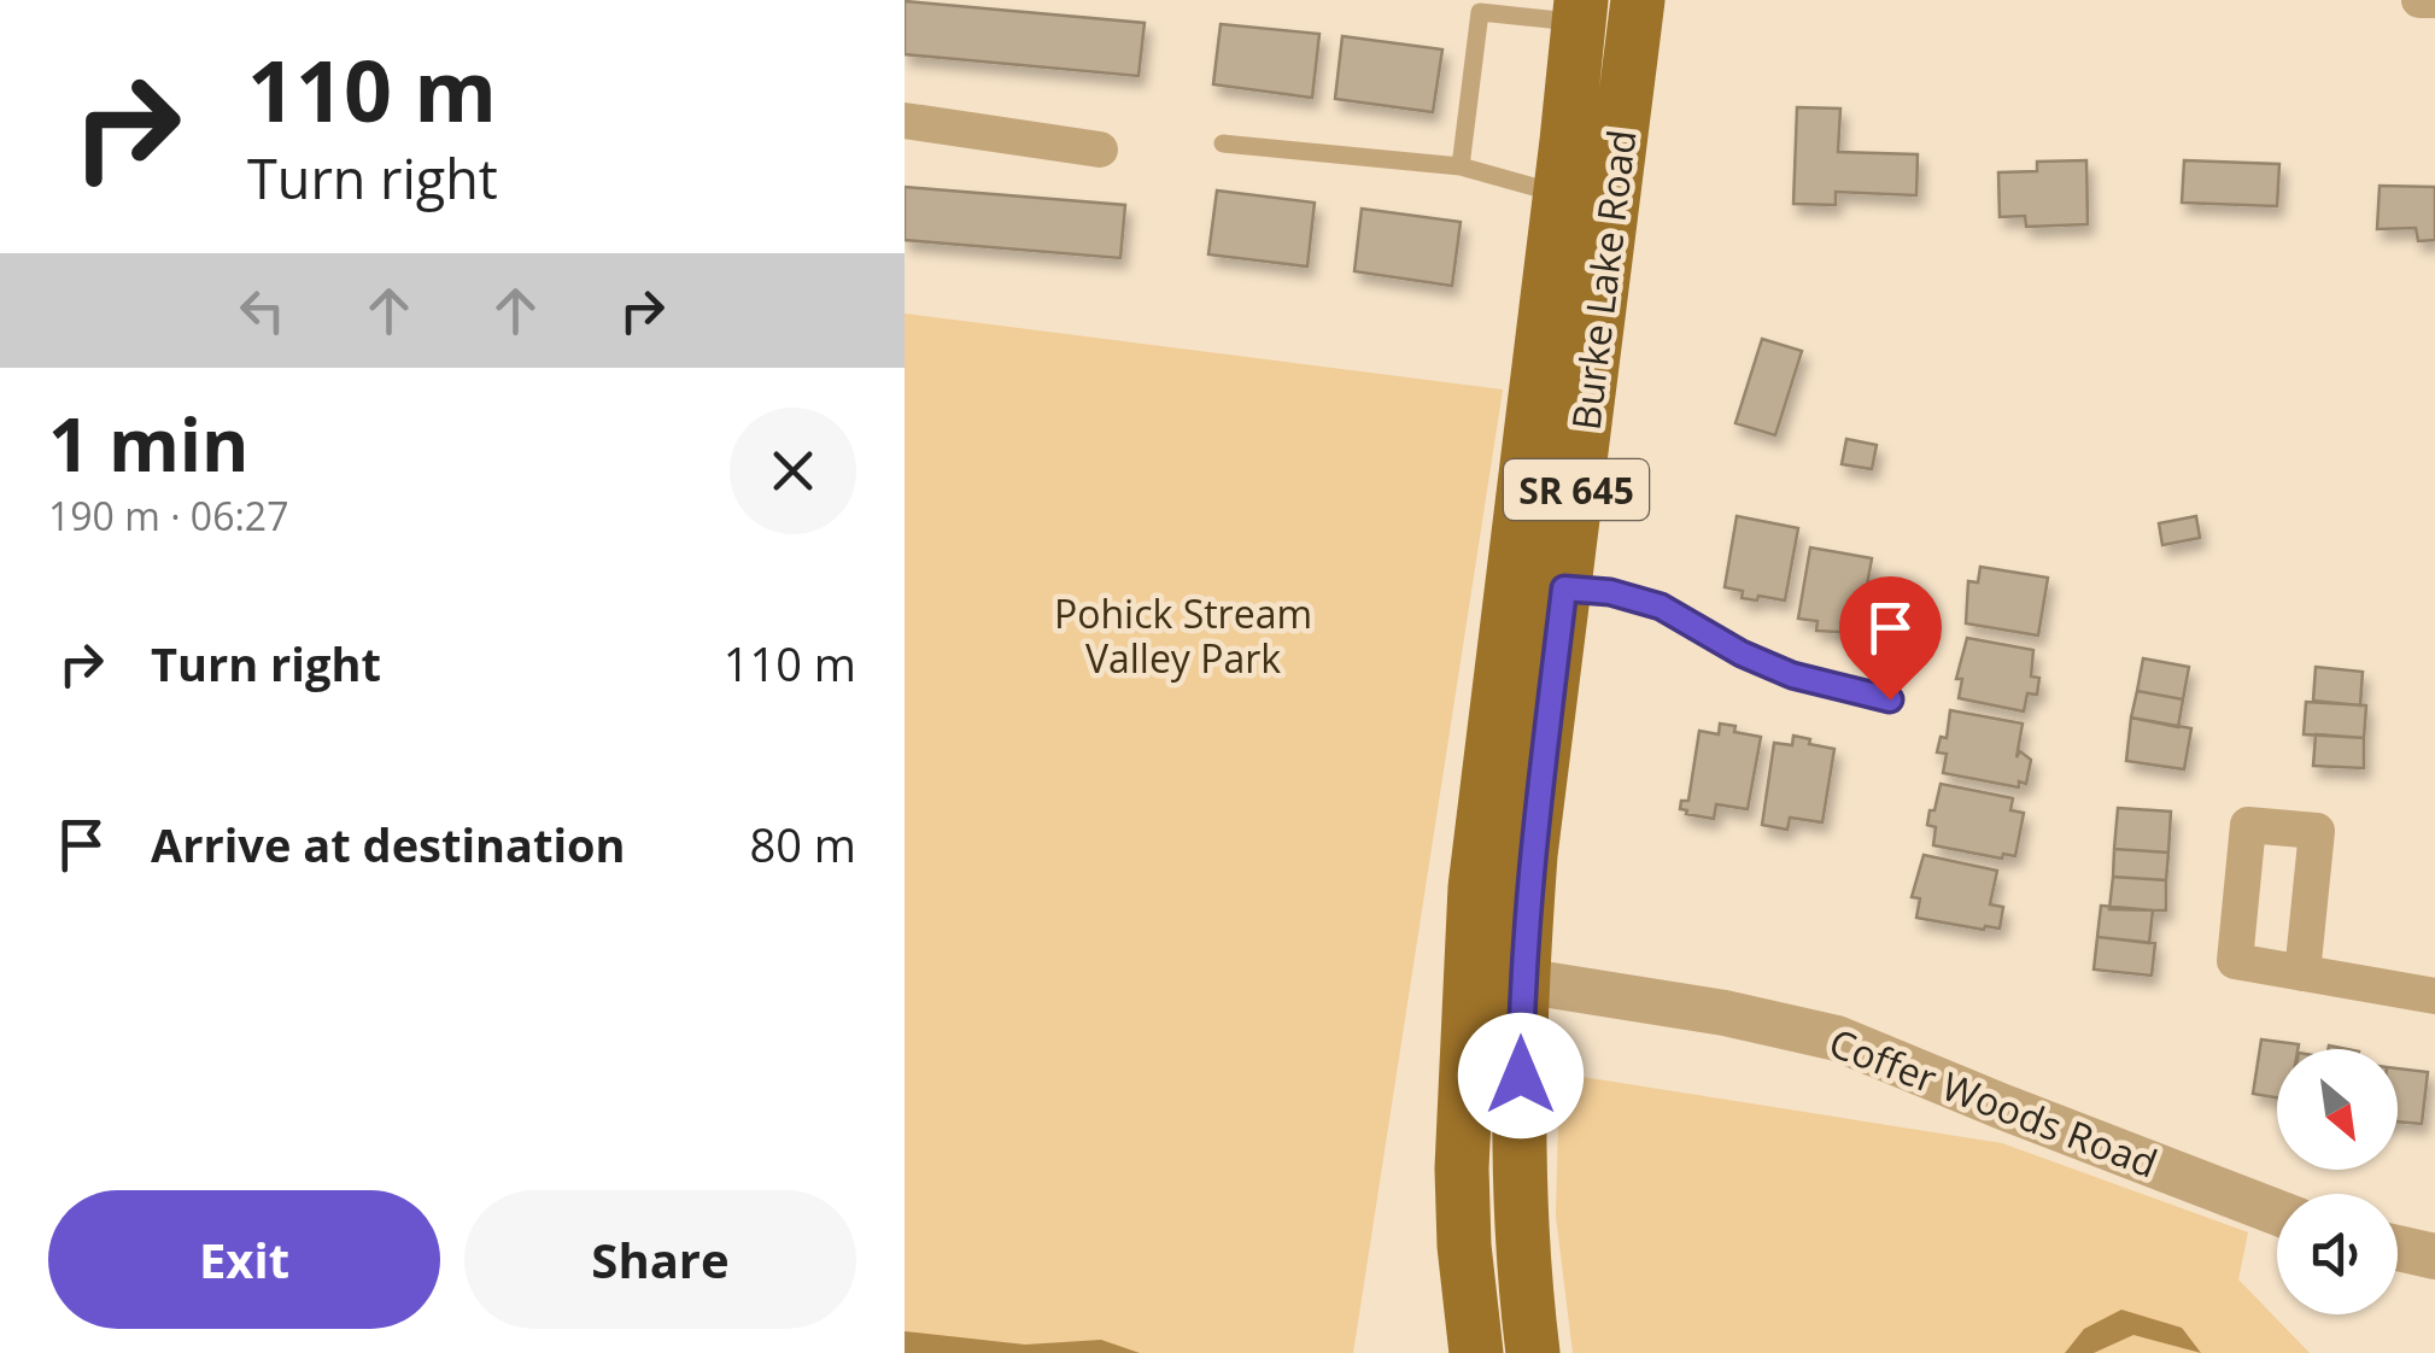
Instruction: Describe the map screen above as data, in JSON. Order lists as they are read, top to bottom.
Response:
{
  "streets": {
    "main road": ["Burke Lake Road", "SR 645"],
    "street": ["Coffer Woods Road"]
  },
  "crossings": [
    ["Burke Lake Road", "Coffer Woods Road"]
  ],
  "parks": ["Pohick Stream Valley Park"],
  "north": "bottom right",
  "page": {
    "turn": ["110 m", "Turn right"],
    "heading": ["1 min", "190 m · 06:27"],
    "list": [
      {
        "name": "Turn right",
        "value": "110 m"
      },
      {
        "name": "Arrive at destination",
        "value": "80 m"
      }
    ],
    "buttons": ["Exit", "Share"]
  }
}
